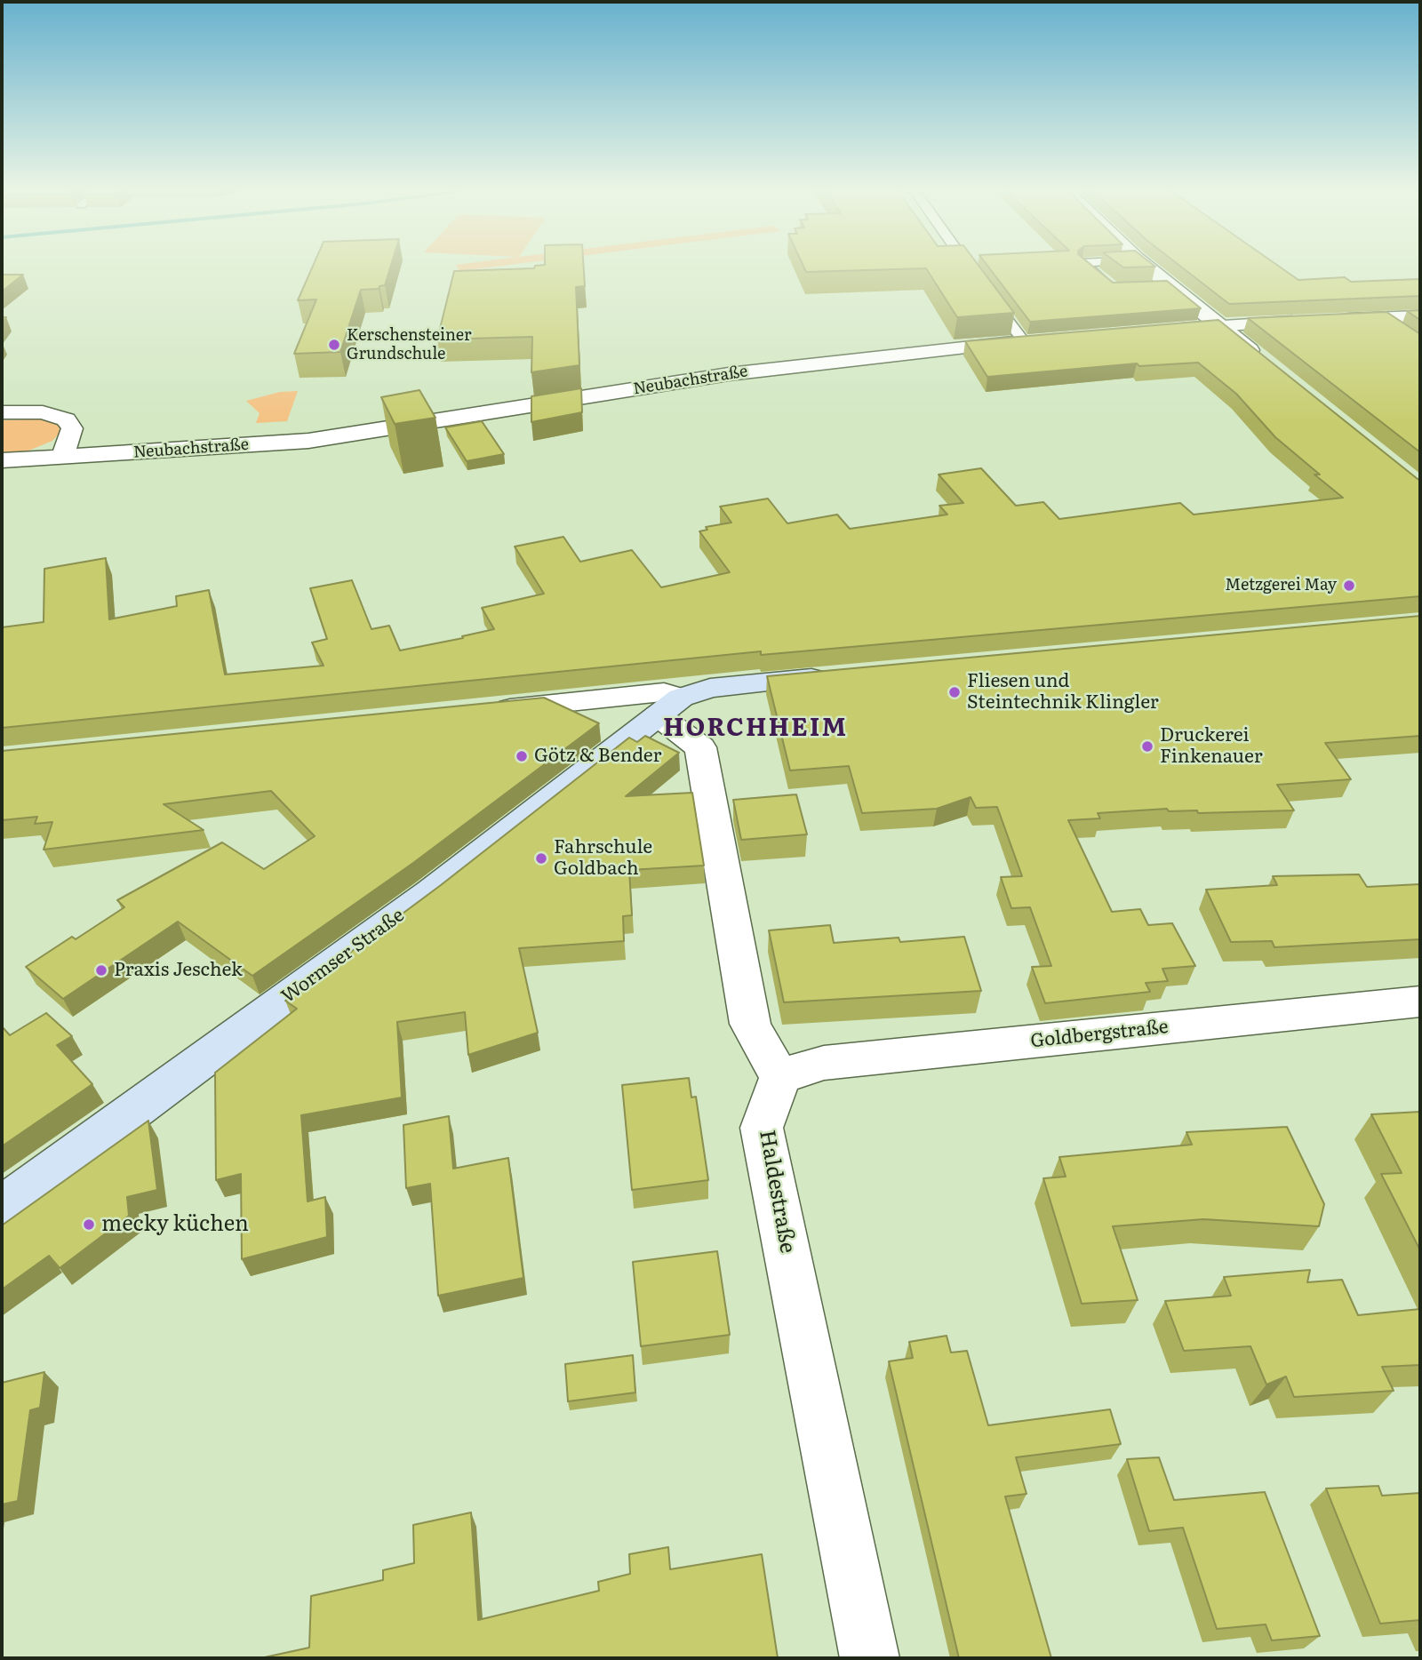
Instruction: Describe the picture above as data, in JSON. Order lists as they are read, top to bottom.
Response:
{
  "streets": {
    "main road": ["Wormser Straße"],
    "street": ["Neubachstraße", "Goldbergstraße", "Haldestraße"]
  },
  "crossings": [
    ["Goldbergstraße", "Haldestraße"]
  ],
  "districts": ["HORCHHEIM"],
  "places": [
    "Kerschensteiner Grundschule",
    "Metzgerei May",
    "Fliesen und Steintechnik Klingler",
    "Druckerei Finkenauer",
    "Götz & Bender",
    "Fahrschule Goldbach",
    "Praxis Jeschek",
    "mecky küchen"
  ]
}
